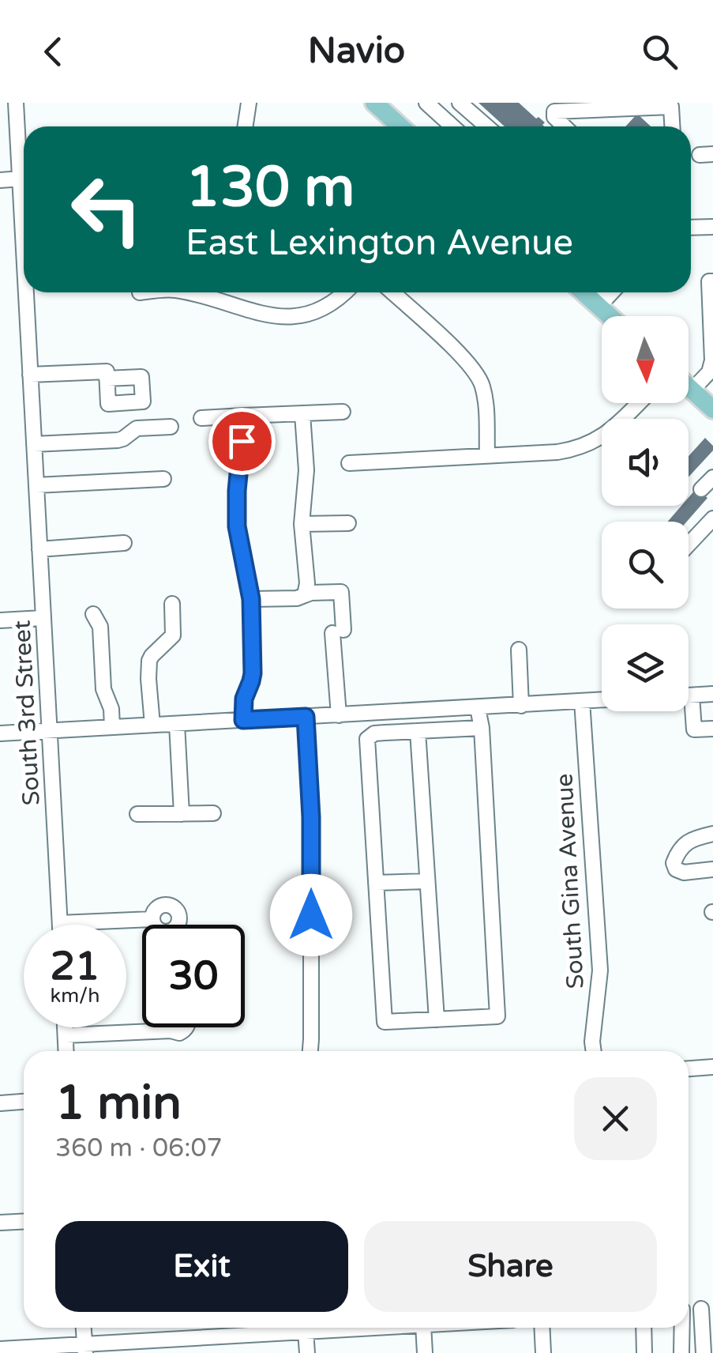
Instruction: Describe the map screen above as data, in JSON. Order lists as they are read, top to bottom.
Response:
{
  "streets": {
    "street": ["South 3rd Street", "South Gina Avenue"]
  },
  "north": "bottom",
  "page": {
    "header": "Navio",
    "turn": ["130 m", "East Lexington Avenue"],
    "speed": "21 km/h",
    "limit": "30",
    "heading": ["1 min", "360 m · 06:07"],
    "buttons": ["Exit", "Share"]
  }
}
